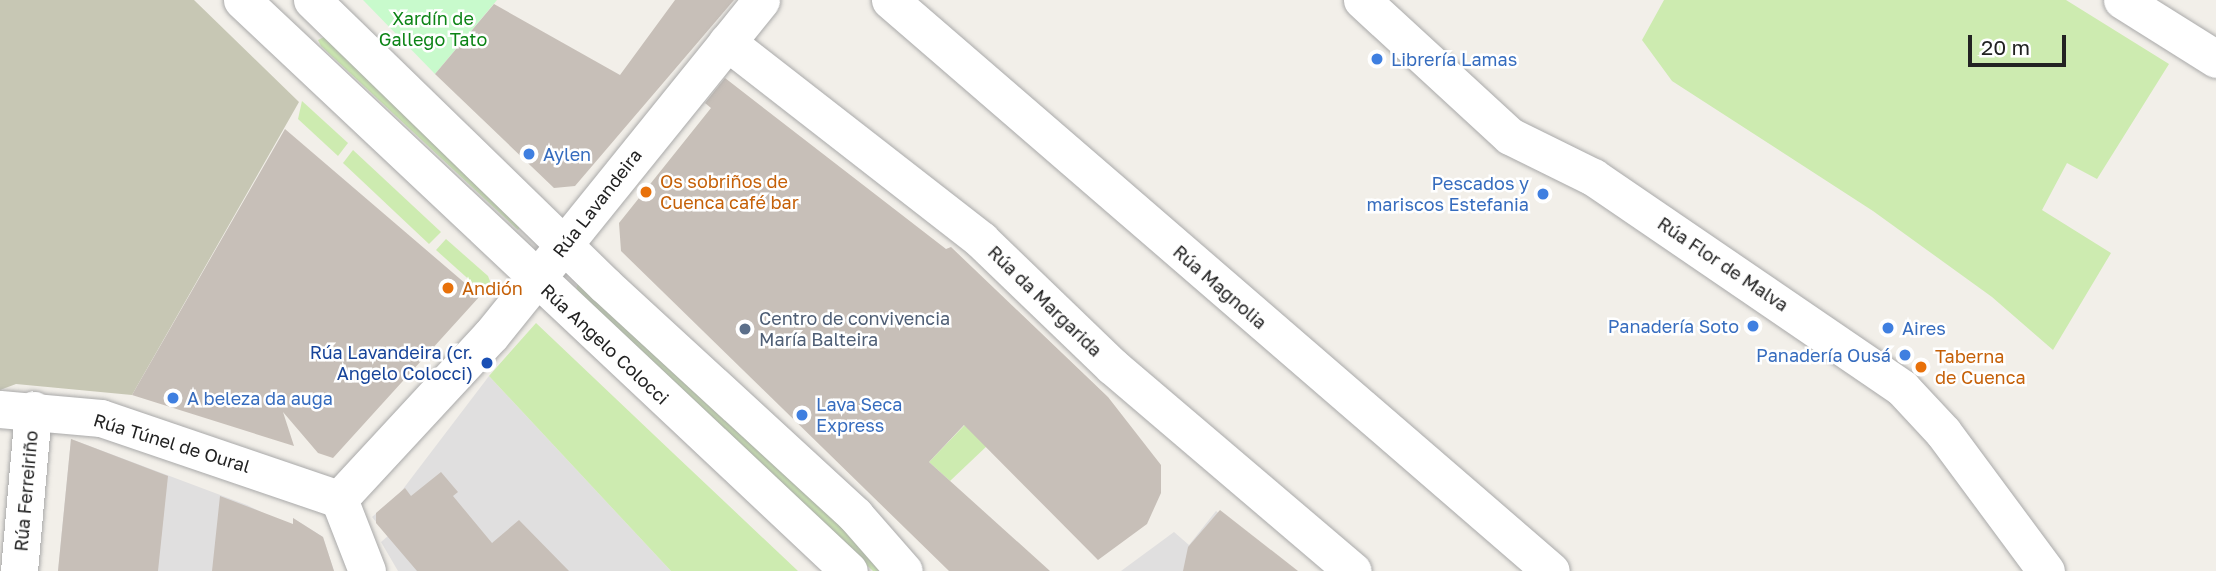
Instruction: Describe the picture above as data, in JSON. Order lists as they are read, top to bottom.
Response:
{
  "streets": {
    "street": [
      "Rúa Lavandeira",
      "Rúa Flor de Malva",
      "Rúa Magnolia",
      "Rúa da Margarida",
      "Rúa Angelo Colocci",
      "Rúa Túnel de Oural",
      "Rúa Ferreiriño"
    ]
  },
  "crossings": [
    ["Rúa Lavandeira", "Rúa da Margarida"],
    ["Rúa Lavandeira", "Rúa Angelo Colocci"],
    ["Rúa Lavandeira", "Rúa Túnel de Oural"],
    ["Rúa Túnel de Oural", "Rúa Ferreiriño"]
  ],
  "parks": ["Xardín de Gallego Tato"],
  "places": [
    "Librería Lamas",
    "Aylen",
    "Os sobriños de Cuenca café bar",
    "Pescados y mariscos Estefania",
    "Andión",
    "Panadería Soto",
    "Aires",
    "Centro de convivencia María Balteira",
    "Panadería Ousá",
    "Rúa Lavandeira (cr. Angelo Colocci)",
    "Taberna de Cuenca",
    "A beleza da auga",
    "Lava Seca Express"
  ],
  "scale_bar": "20 m"
}
